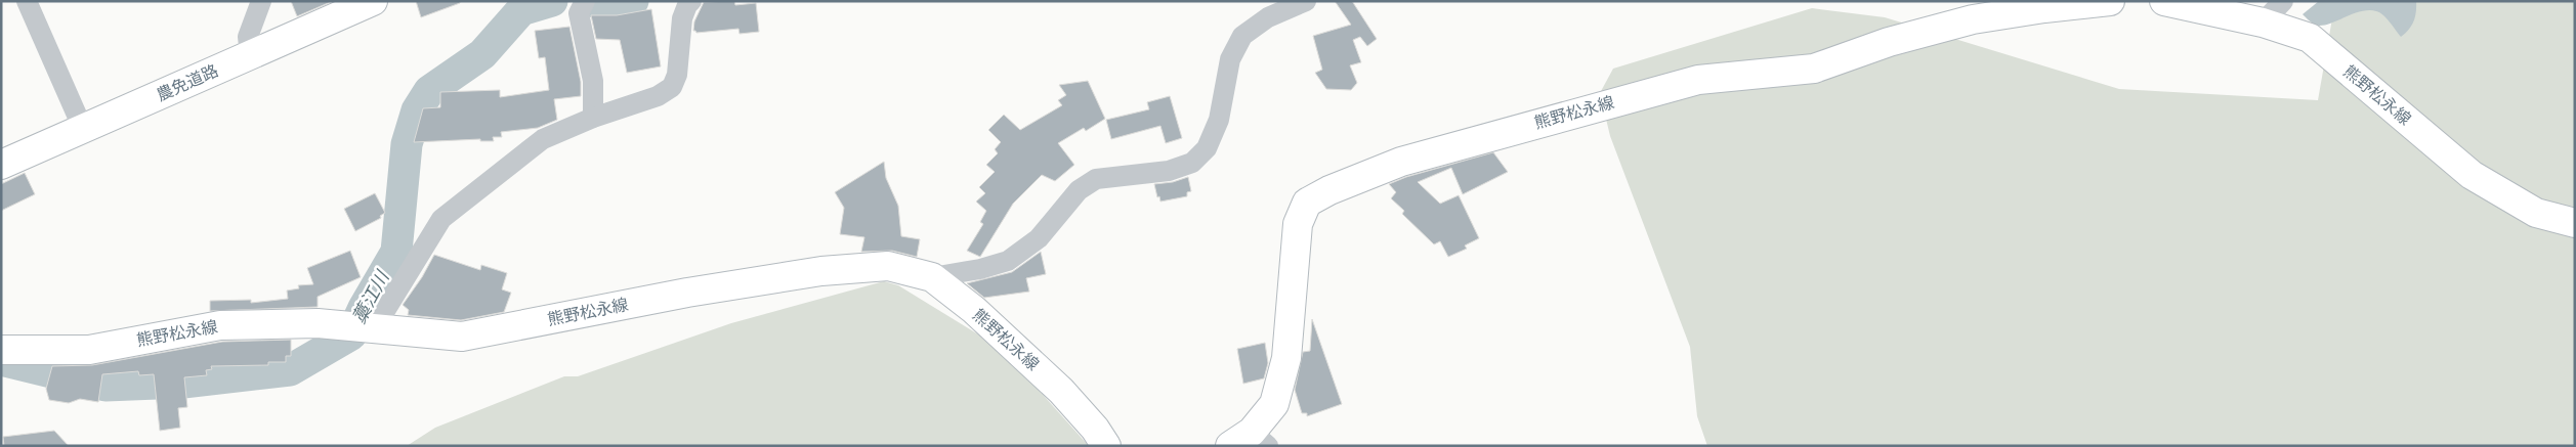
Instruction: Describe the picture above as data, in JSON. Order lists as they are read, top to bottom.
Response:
{
  "streets": {
    "main road": ["農免道路", "熊野松永線"]
  },
  "water": ["藁江川"]
}
